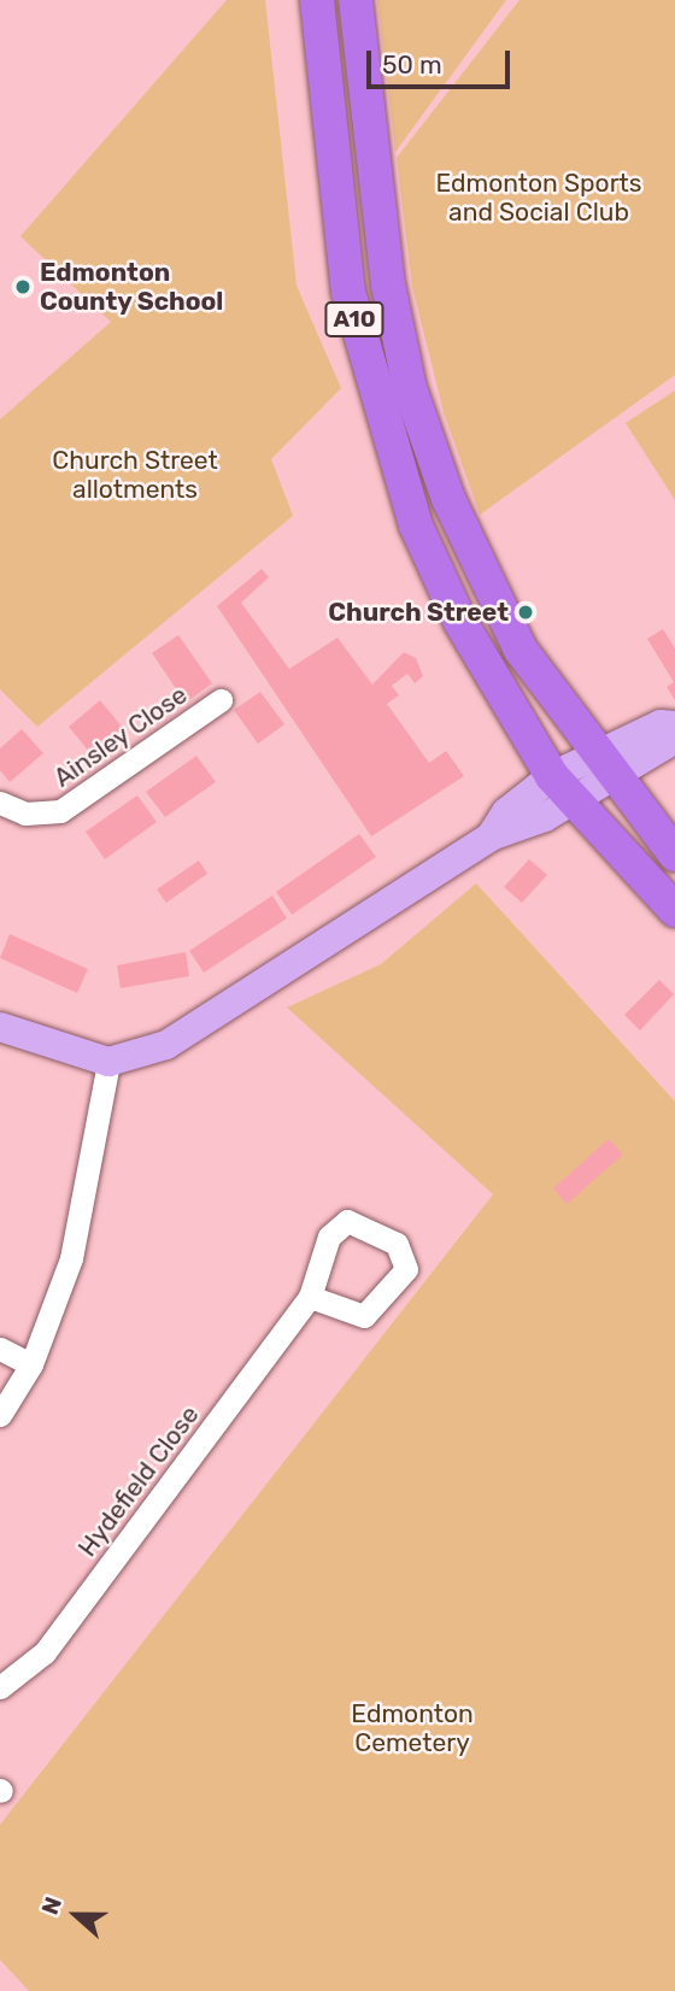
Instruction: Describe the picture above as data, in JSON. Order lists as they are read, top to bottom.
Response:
{
  "streets": {
    "highway": ["A10"],
    "street": ["Ainsley Close", "Hydefield Close"]
  },
  "parks": ["Edmonton Sports and Social Club", "Church Street allotments", "Edmonton Cemetery"],
  "places": ["Edmonton County School", "Church Street"],
  "scale_bar": "50 m",
  "north": "left"
}
